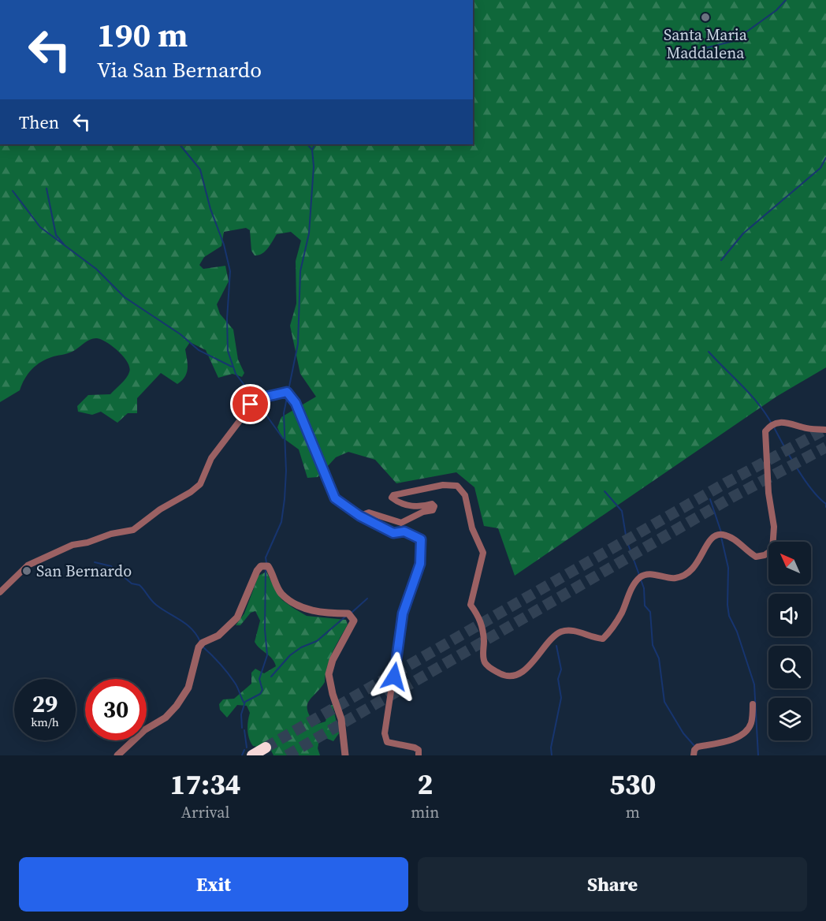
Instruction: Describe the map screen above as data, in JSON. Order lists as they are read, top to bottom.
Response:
{
  "places": ["Santa Maria Maddalena", "San Bernardo"],
  "north": "top left",
  "page": {
    "turn": ["190 m", "Via San Bernardo"],
    "then": "Then",
    "speed": "29 km/h",
    "limit": "30",
    "eta": [
      "17:34",
      "Arrival",
      "2",
      "min",
      "530",
      "m"
    ],
    "buttons": ["Exit", "Share"]
  }
}
